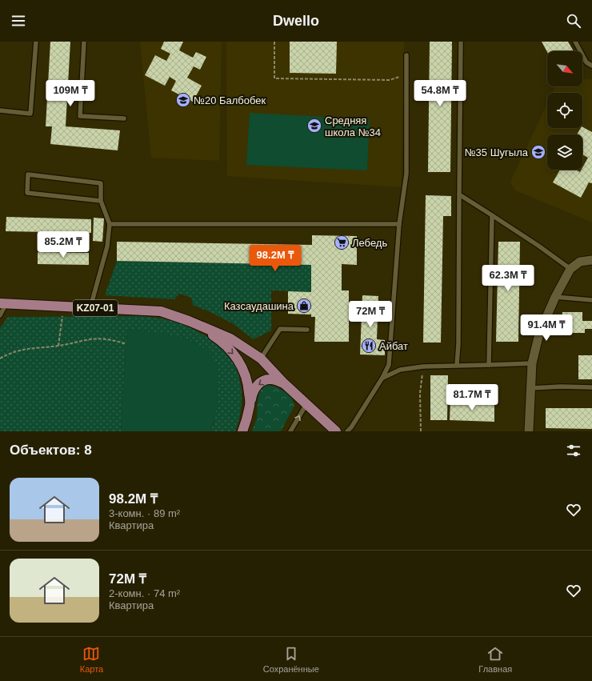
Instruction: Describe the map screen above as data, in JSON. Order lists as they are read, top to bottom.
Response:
{
  "streets": {
    "main road": ["KZ07-01"]
  },
  "places": {
    "school or university": ["№20 Балбобек", "Средняя школа №34", "№35 Шугыла"],
    "supermarket": ["Лебедь"],
    "shop": ["Казсаудашина"],
    "restaurant": ["Айбат"]
  },
  "north": "bottom right",
  "page": {
    "header": "Dwello",
    "price": [
      "109M ₸",
      "54.8M ₸",
      "85.2M ₸",
      "98.2M ₸",
      "62.3M ₸",
      "72M ₸",
      "91.4M ₸",
      "81.7M ₸"
    ],
    "heading": "Объектов: 8",
    "list": [
      {
        "name": "98.2M ₸",
        "note": "3-комн. · 89 m² · Квартира"
      },
      {
        "name": "72M ₸",
        "note": "2-комн. · 74 m² · Квартира"
      }
    ],
    "tabs": ["Карта", "Сохранённые", "Главная"]
  }
}
